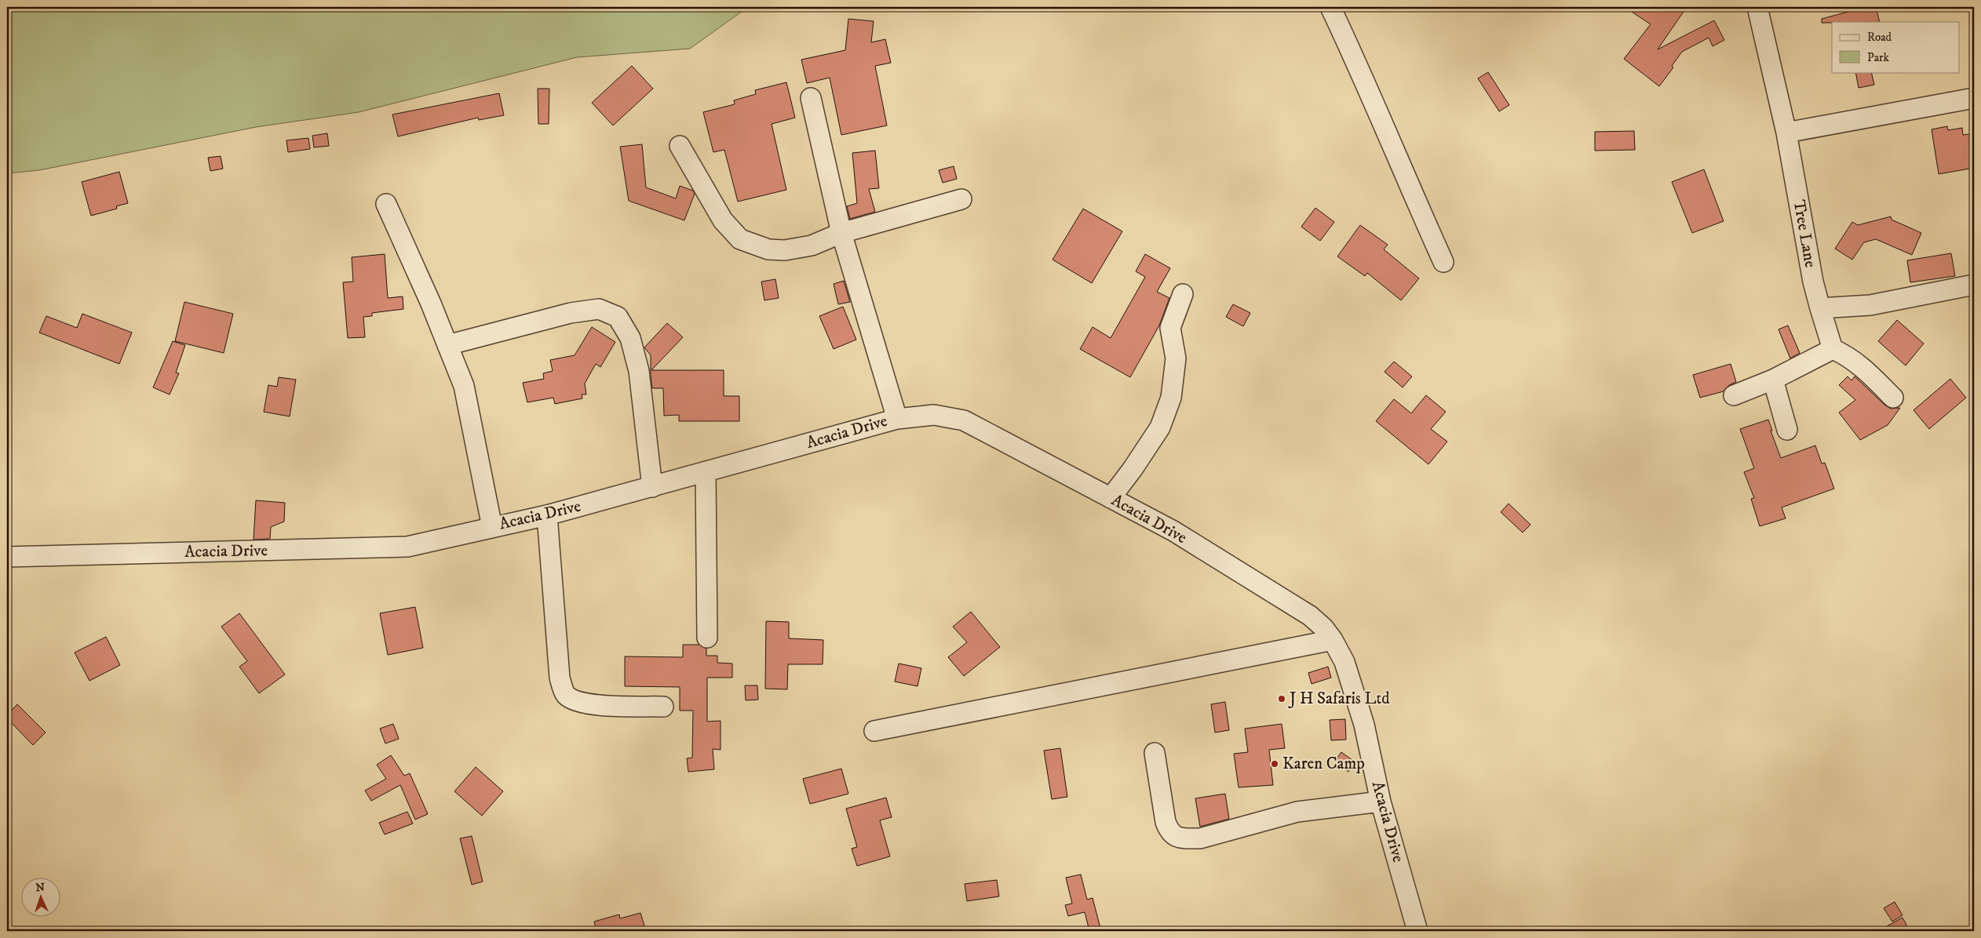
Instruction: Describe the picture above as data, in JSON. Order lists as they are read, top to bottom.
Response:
{
  "streets": {
    "street": ["Tree Lane", "Acacia Drive"]
  },
  "places": ["J H Safaris Ltd", "Karen Camp"],
  "legend": ["Road", "Park"],
  "north": "top"
}
